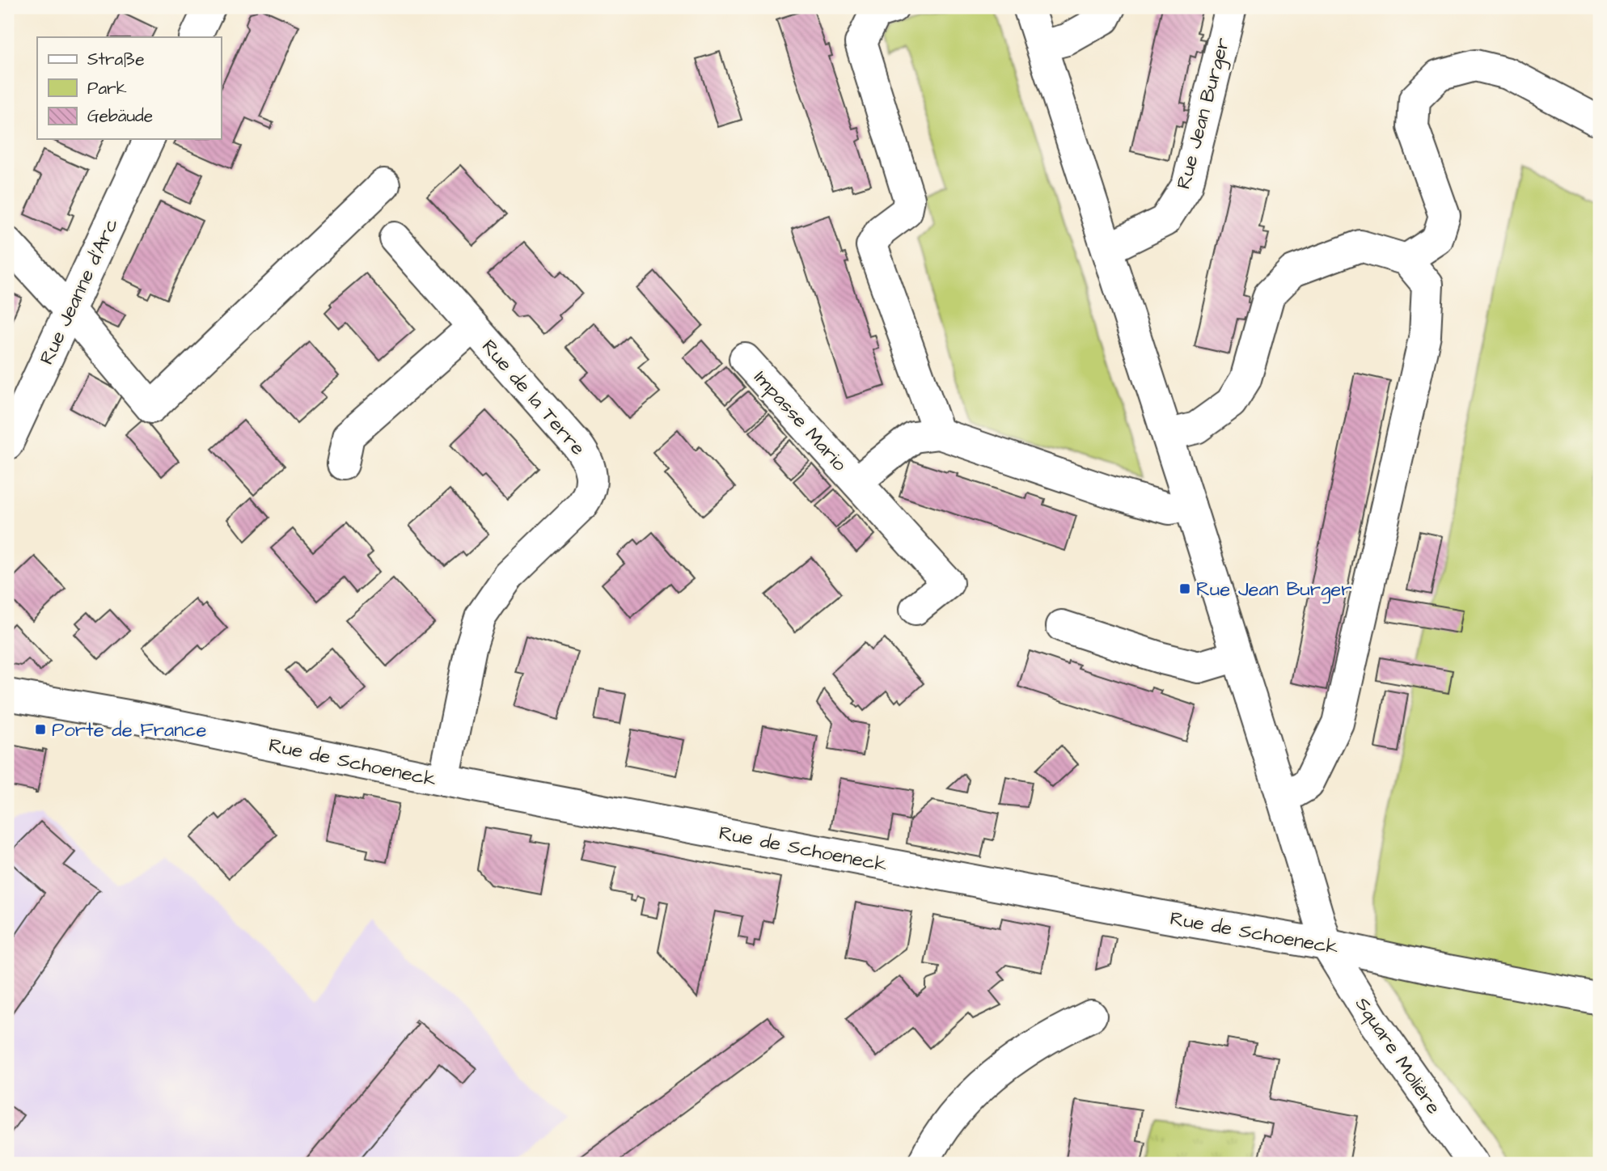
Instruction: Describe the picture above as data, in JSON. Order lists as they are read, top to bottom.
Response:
{
  "streets": {
    "street": [
      "Rue Jean Burger",
      "Rue Jeanne d'Arc",
      "Rue de la Terre",
      "Impasse Mario",
      "Rue de Schoeneck",
      "Square Molière"
    ]
  },
  "crossings": [
    ["Rue de la Terre", "Rue de Schoeneck"],
    ["Rue de Schoeneck", "Square Molière"]
  ],
  "places": {
    "transit": ["Rue Jean Burger", "Porte de France"]
  },
  "legend": ["Straße", "Park", "Gebäude"]
}
